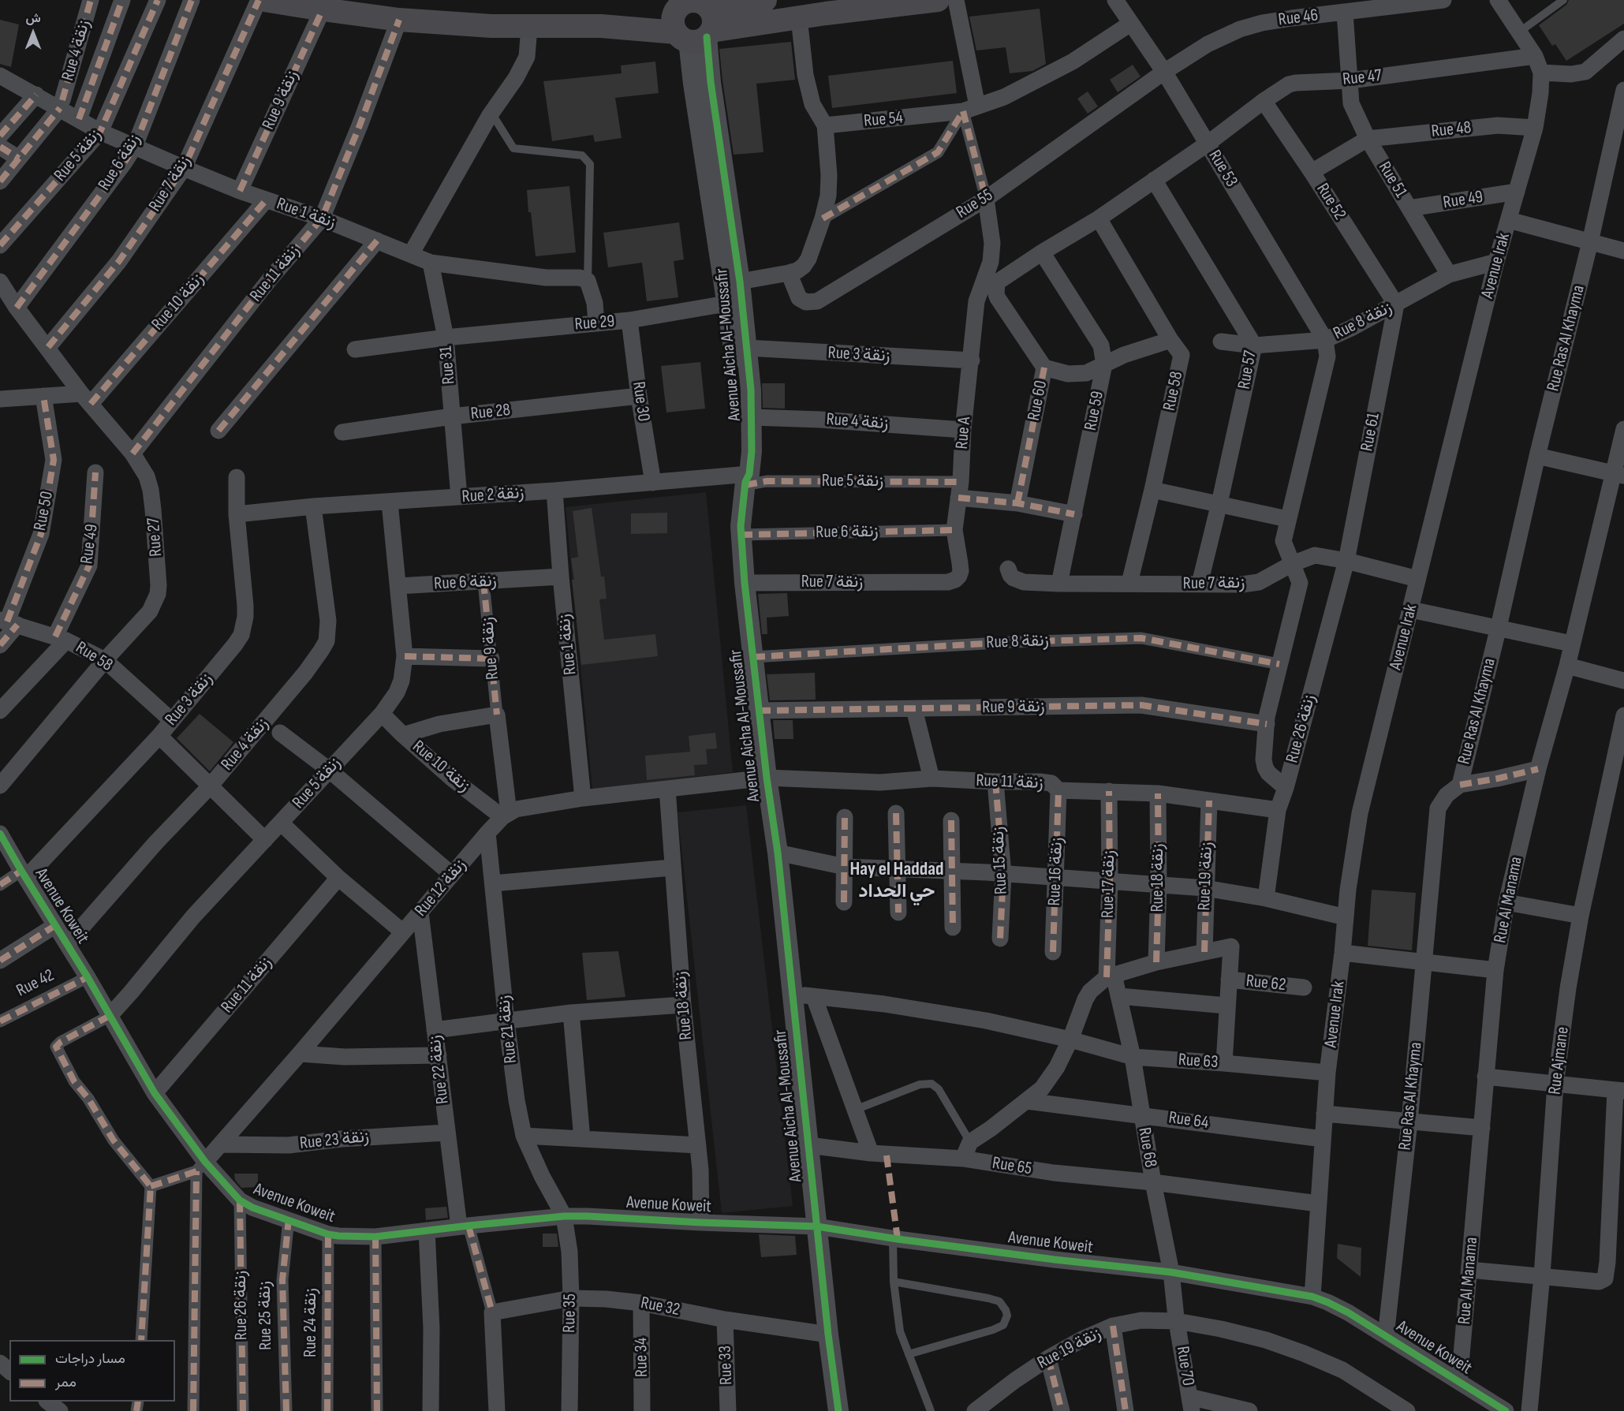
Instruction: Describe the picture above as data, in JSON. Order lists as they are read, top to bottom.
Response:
{
  "streets": {
    "street": [
      "Rue 46",
      "Rue 4 زنقة",
      "Rue 47",
      "Rue 9 زنقة",
      "Rue 54",
      "Rue 48",
      "Rue 5 زنقة",
      "Rue 6 زنقة",
      "Rue 53",
      "Rue 51",
      "Rue 7 زنقة",
      "Rue 49",
      "Rue 52",
      "Rue 55",
      "Rue 1 زنقة",
      "Avenue Irak",
      "Rue 11 زنقة",
      "Rue 10 زنقة",
      "Rue 8 زنقة",
      "Rue 29",
      "Rue Ras Al Khayma",
      "Avenue Aicha Al-Moussafir",
      "Rue 3 زنقة",
      "Rue 31",
      "Rue 57",
      "Rue 58",
      "Rue 60",
      "Rue 30",
      "Rue 59",
      "Rue 28",
      "Rue 61",
      "Rue A",
      "Rue 2 زنقة",
      "Rue 50",
      "Rue 27",
      "Rue 26 زنقة",
      "Rue 15 زنقة",
      "Rue 16 زنقة",
      "Rue 19 زنقة",
      "Rue 18 زنقة",
      "Rue 17 زنقة",
      "Rue 12 زنقة",
      "Rue Al Manama",
      "Avenue Koweit",
      "Rue 42",
      "Rue 62",
      "Rue 21 زنقة",
      "Rue Ajmane",
      "Rue 63",
      "Rue 22 زنقة",
      "Rue 64",
      "Rue 23 زنقة",
      "Rue 68",
      "Rue 65",
      "Rue 32",
      "Rue 35",
      "Rue 25 زنقة",
      "Rue 24 زنقة",
      "Rue 34",
      "Rue 33",
      "Rue 70"
    ]
  },
  "crossings": [
    ["Rue 46", "Rue 53"],
    ["Rue 46", "Rue 51"],
    ["Rue 46", "Rue 55"],
    ["Rue 4 زنقة", "Rue 1 زنقة"],
    ["Rue 4 زنقة", "Avenue Aicha Al-Moussafir"],
    ["Rue 4 زنقة", "Rue A"],
    ["Rue 4 زنقة", "Rue 2 زنقة"],
    ["Rue 4 زنقة", "Avenue Koweit"],
    ["Rue 47", "Rue 53"],
    ["Rue 47", "Rue 51"],
    ["Rue 47", "Rue 52"],
    ["Rue 47", "Avenue Irak"],
    ["Rue 47", "Rue 57"],
    ["Rue 47", "Rue 58"],
    ["Rue 47", "Rue 60"],
    ["Rue 47", "Rue 59"],
    ["Rue 47", "Rue A"],
    ["Rue 9 زنقة", "Rue 6 زنقة"],
    ["Rue 9 زنقة", "Rue 1 زنقة"],
    ["Rue 9 زنقة", "Avenue Aicha Al-Moussafir"],
    ["Rue 54", "Rue 53"],
    ["Rue 48", "Rue 51"],
    ["Rue 48", "Avenue Irak"],
    ["Rue 5 زنقة", "Rue 6 زنقة"],
    ["Rue 5 زنقة", "Rue 1 زنقة"],
    ["Rue 5 زنقة", "Rue 10 زنقة"],
    ["Rue 5 زنقة", "Avenue Aicha Al-Moussafir"],
    ["Rue 5 زنقة", "Rue A"],
    ["Rue 5 زنقة", "Rue 2 زنقة"],
    ["Rue 5 زنقة", "Avenue Koweit"],
    ["Rue 6 زنقة", "Rue 1 زنقة"],
    ["Rue 6 زنقة", "Avenue Aicha Al-Moussafir"],
    ["Rue 6 زنقة", "Rue A"],
    ["Rue 6 زنقة", "Rue 27"],
    ["Rue 53", "Rue 55"],
    ["Rue 53", "Rue 8 زنقة"],
    ["Rue 51", "Rue 49"],
    ["Rue 51", "Rue 8 زنقة"],
    ["Rue 7 زنقة", "Rue 1 زنقة"],
    ["Rue 7 زنقة", "Avenue Irak"],
    ["Rue 7 زنقة", "Avenue Aicha Al-Moussafir"],
    ["Rue 7 زنقة", "Rue 57"],
    ["Rue 7 زنقة", "Rue 58"],
    ["Rue 7 زنقة", "Rue 59"],
    ["Rue 7 زنقة", "Rue 61"],
    ["Rue 7 زنقة", "Rue A"],
    ["Rue 7 زنقة", "Rue 27"],
    ["Rue 7 زنقة", "Rue 26 زنقة"],
    ["Rue 49", "Avenue Irak"],
    ["Rue 49", "Rue 58"],
    ["Rue 52", "Rue 8 زنقة"],
    ["Rue 52", "Rue 61"],
    ["Rue 55", "Rue A"],
    ["Rue 1 زنقة", "Rue 11 زنقة"],
    ["Rue 1 زنقة", "Rue 10 زنقة"],
    ["Rue 1 زنقة", "Rue 31"],
    ["Rue 1 زنقة", "Rue 2 زنقة"],
    ["Avenue Irak", "Rue 8 زنقة"],
    ["Avenue Irak", "Avenue Koweit"],
    ["Avenue Irak", "Rue 63"],
    ["Avenue Irak", "Rue 64"],
    ["Avenue Irak", "Rue 65"],
    ["Rue 11 زنقة", "Avenue Aicha Al-Moussafir"],
    ["Rue 11 زنقة", "Rue 27"],
    ["Rue 11 زنقة", "Rue 26 زنقة"],
    ["Rue 11 زنقة", "Rue 15 زنقة"],
    ["Rue 11 زنقة", "Rue 16 زنقة"],
    ["Rue 11 زنقة", "Rue 19 زنقة"],
    ["Rue 11 زنقة", "Rue 18 زنقة"],
    ["Rue 11 زنقة", "Rue 17 زنقة"],
    ["Rue 11 زنقة", "Avenue Koweit"],
    ["Rue 10 زنقة", "Rue 27"],
    ["Rue 10 زنقة", "Rue 12 زنقة"],
    ["Rue 8 زنقة", "Avenue Aicha Al-Moussafir"],
    ["Rue 8 زنقة", "Rue 57"],
    ["Rue 8 زنقة", "Rue 61"],
    ["Rue 29", "Avenue Aicha Al-Moussafir"],
    ["Rue 29", "Rue 31"],
    ["Rue 29", "Rue 30"],
    ["Rue Ras Al Khayma", "Avenue Koweit"],
    ["Avenue Aicha Al-Moussafir", "Rue 3 زنقة"],
    ["Avenue Aicha Al-Moussafir", "Rue 2 زنقة"],
    ["Avenue Aicha Al-Moussafir", "Avenue Koweit"],
    ["Avenue Aicha Al-Moussafir", "Rue 63"],
    ["Avenue Aicha Al-Moussafir", "Rue 65"],
    ["Avenue Aicha Al-Moussafir", "Rue 32"],
    ["Rue 3 زنقة", "Rue 58"],
    ["Rue 3 زنقة", "Rue A"],
    ["Rue 3 زنقة", "Rue 2 زنقة"],
    ["Rue 3 زنقة", "Avenue Koweit"],
    ["Rue 31", "Rue 28"],
    ["Rue 31", "Rue 2 زنقة"],
    ["Rue 58", "Rue 50"],
    ["Rue 58", "Rue 27"],
    ["Rue 60", "Rue A"],
    ["Rue 30", "Rue 28"],
    ["Rue 30", "Rue 2 زنقة"],
    ["Rue 61", "Rue 26 زنقة"],
    ["Rue 26 زنقة", "Avenue Koweit"],
    ["Rue 19 زنقة", "Rue 70"],
    ["Rue 18 زنقة", "Avenue Koweit"],
    ["Rue 17 زنقة", "Rue 68"],
    ["Rue 12 زنقة", "Avenue Koweit"],
    ["Rue 12 زنقة", "Rue 21 زنقة"],
    ["Rue 12 زنقة", "Rue 22 زنقة"],
    ["Rue 12 زنقة", "Rue 23 زنقة"],
    ["Rue Al Manama", "Avenue Koweit"],
    ["Avenue Koweit", "Rue 42"],
    ["Avenue Koweit", "Rue 21 زنقة"],
    ["Avenue Koweit", "Rue 22 زنقة"],
    ["Avenue Koweit", "Rue 68"],
    ["Avenue Koweit", "Rue 35"],
    ["Avenue Koweit", "Rue 25 زنقة"],
    ["Avenue Koweit", "Rue 24 زنقة"],
    ["Rue 21 زنقة", "Rue 35"],
    ["Rue 63", "Rue 68"],
    ["Rue 22 زنقة", "Rue 23 زنقة"],
    ["Rue 22 زنقة", "Rue 32"],
    ["Rue 64", "Rue 68"],
    ["Rue 68", "Rue 65"],
    ["Rue 68", "Rue 70"],
    ["Rue 32", "Rue 35"],
    ["Rue 32", "Rue 34"],
    ["Rue 32", "Rue 33"]
  ],
  "districts": ["Hay el Haddad حي الحداد"],
  "legend": ["مسار دراجات", "ممر"],
  "north": "top"
}
